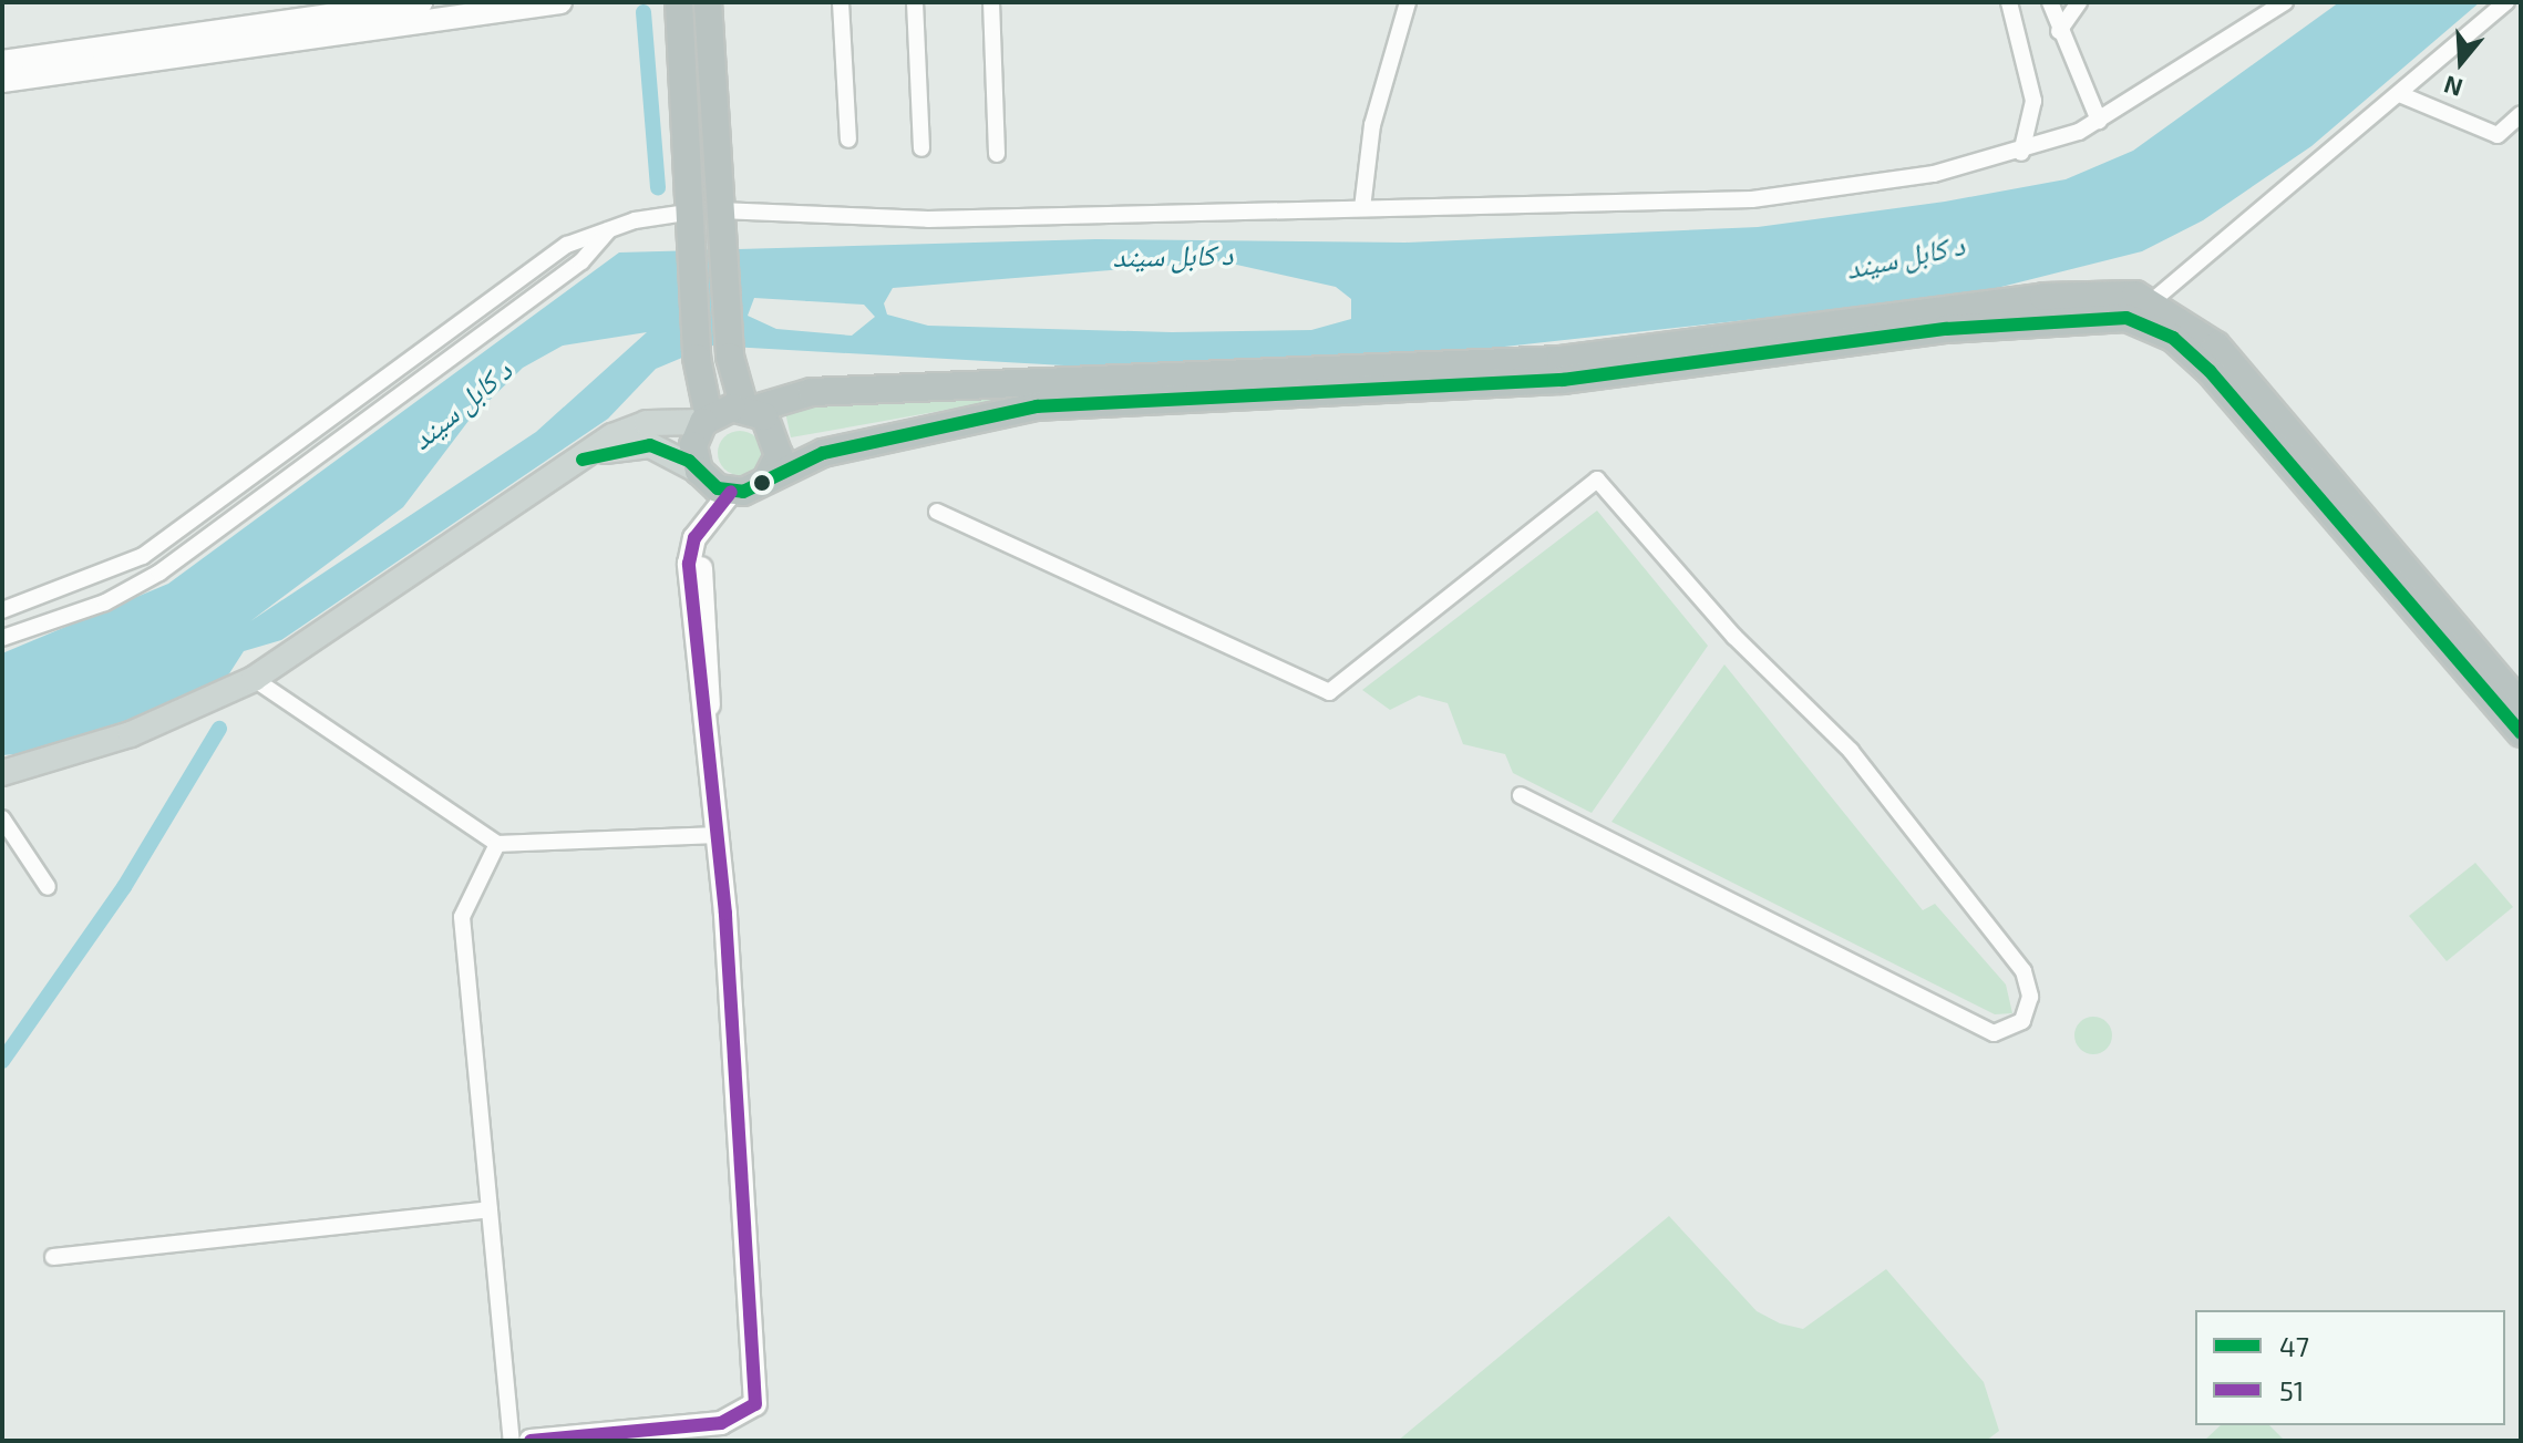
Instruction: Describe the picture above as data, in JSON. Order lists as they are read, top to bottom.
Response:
{
  "water": ["د کابل سيند"],
  "lines": ["transit line 47", "transit line 51"],
  "legend": ["47", "51"],
  "north": "bottom"
}
